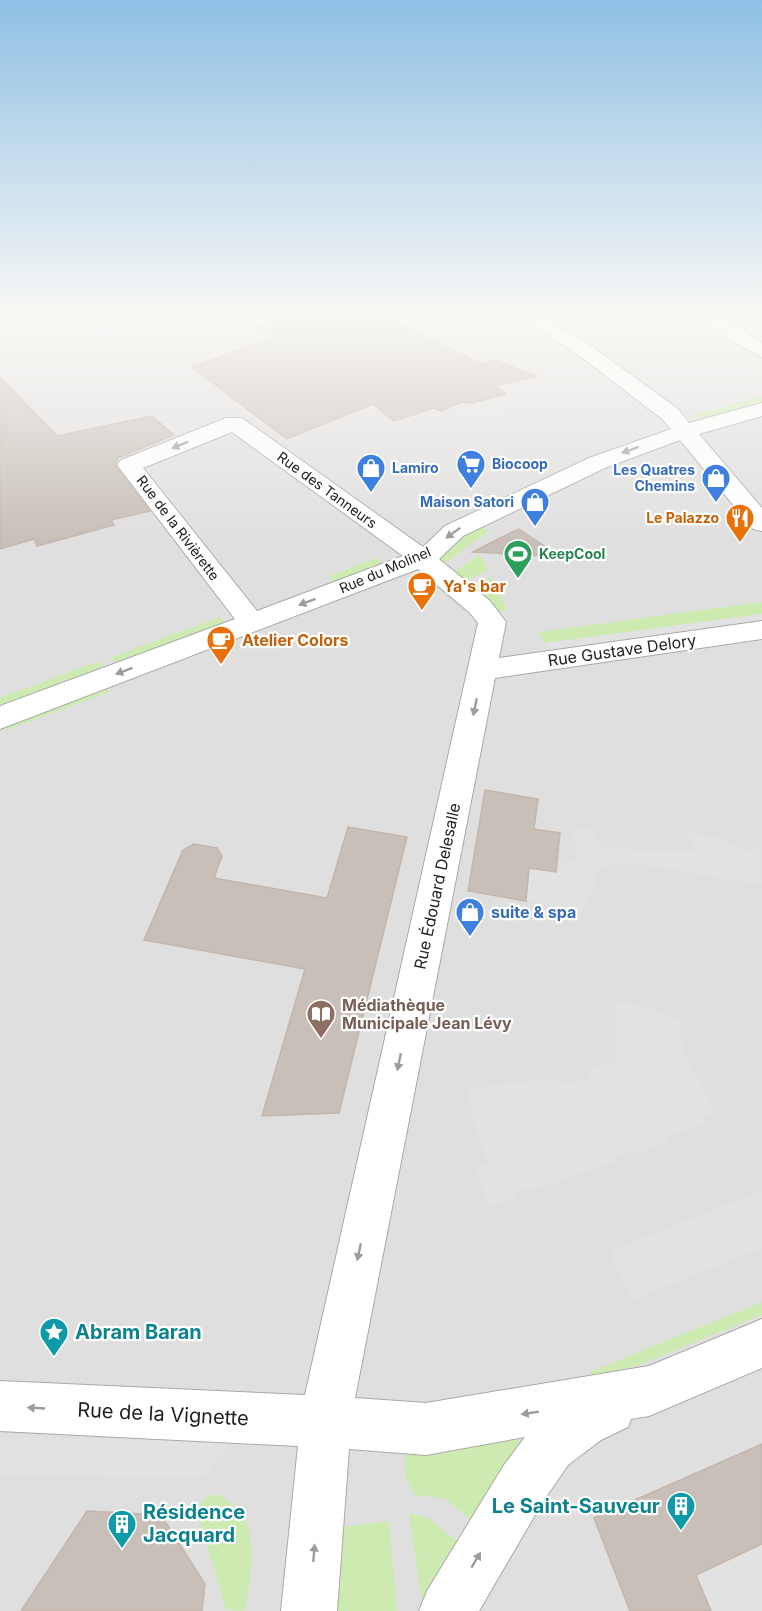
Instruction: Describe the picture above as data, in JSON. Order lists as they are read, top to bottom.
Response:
{
  "streets": {
    "street": [
      "Rue des Tanneurs",
      "Rue de la Rivièrette",
      "Rue du Molinel",
      "Rue Gustave Delory",
      "Rue Édouard Delesalle",
      "Rue de la Vignette"
    ]
  },
  "crossings": [
    ["Rue des Tanneurs", "Rue de la Rivièrette"],
    ["Rue des Tanneurs", "Rue du Molinel"],
    ["Rue des Tanneurs", "Rue Édouard Delesalle"],
    ["Rue de la Rivièrette", "Rue du Molinel"],
    ["Rue du Molinel", "Rue Édouard Delesalle"],
    ["Rue Gustave Delory", "Rue Édouard Delesalle"],
    ["Rue Édouard Delesalle", "Rue de la Vignette"]
  ],
  "one_way": ["Rue du Molinel", "Rue de la Vignette"],
  "places": {
    "supermarket": ["Biocoop"],
    "shop": [
      "Lamiro",
      "Les Quatres Chemins",
      "Maison Satori",
      "suite & spa"
    ],
    "restaurant": ["Le Palazzo"],
    "sports": ["KeepCool"],
    "cafe": ["Ya's bar", "Atelier Colors"],
    "library": ["Médiathèque Municipale Jean Lévy"],
    "place": ["Abram Baran"],
    "building": ["Le Saint-Sauveur", "Résidence Jacquard"]
  }
}
